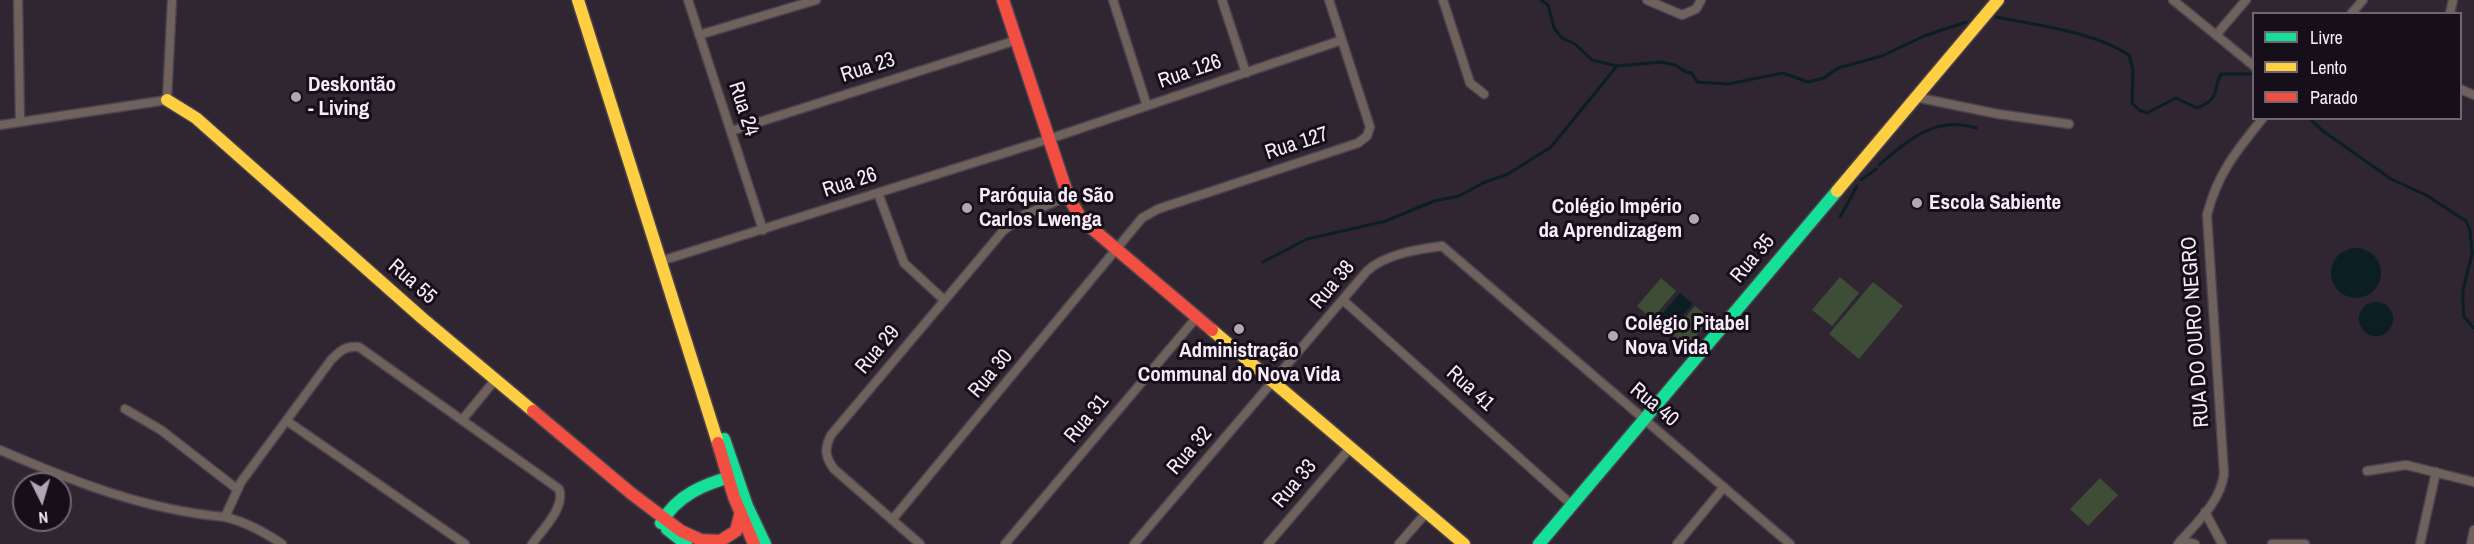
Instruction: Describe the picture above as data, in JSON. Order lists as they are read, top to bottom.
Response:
{
  "streets": {
    "street": [
      "Rua 23",
      "Rua 126",
      "Rua 24",
      "Rua 127",
      "Rua 26",
      "Rua 35",
      "Rua 55",
      "Rua 38",
      "RUA DO OURO NEGRO",
      "Rua 29",
      "Rua 30",
      "Rua 41",
      "Rua 40",
      "Rua 31",
      "Rua 32",
      "Rua 33"
    ]
  },
  "crossings": [
    ["Rua 23", "Rua 24"],
    ["Rua 126", "Rua 127"],
    ["Rua 126", "Rua 26"],
    ["Rua 24", "Rua 26"],
    ["Rua 127", "Rua 30"],
    ["Rua 35", "Rua 41"],
    ["Rua 35", "Rua 40"],
    ["Rua 38", "Rua 41"],
    ["Rua 38", "Rua 40"],
    ["Rua 38", "Rua 32"],
    ["Rua 29", "Rua 30"]
  ],
  "places": [
    "Deskontão - Living",
    "Escola Sabiente",
    "Paróquia de São Carlos Lwenga",
    "Colégio Império da Aprendizagem",
    "Administração Communal do Nova Vida",
    "Colégio Pitabel Nova Vida"
  ],
  "legend": ["Livre", "Lento", "Parado"],
  "north": "bottom"
}
